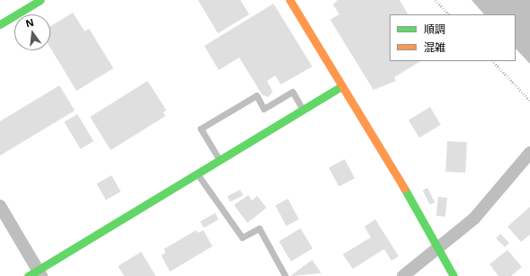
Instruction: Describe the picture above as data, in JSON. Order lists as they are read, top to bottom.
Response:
{
  "legend": ["順調", "混雑"],
  "north": "top"
}
